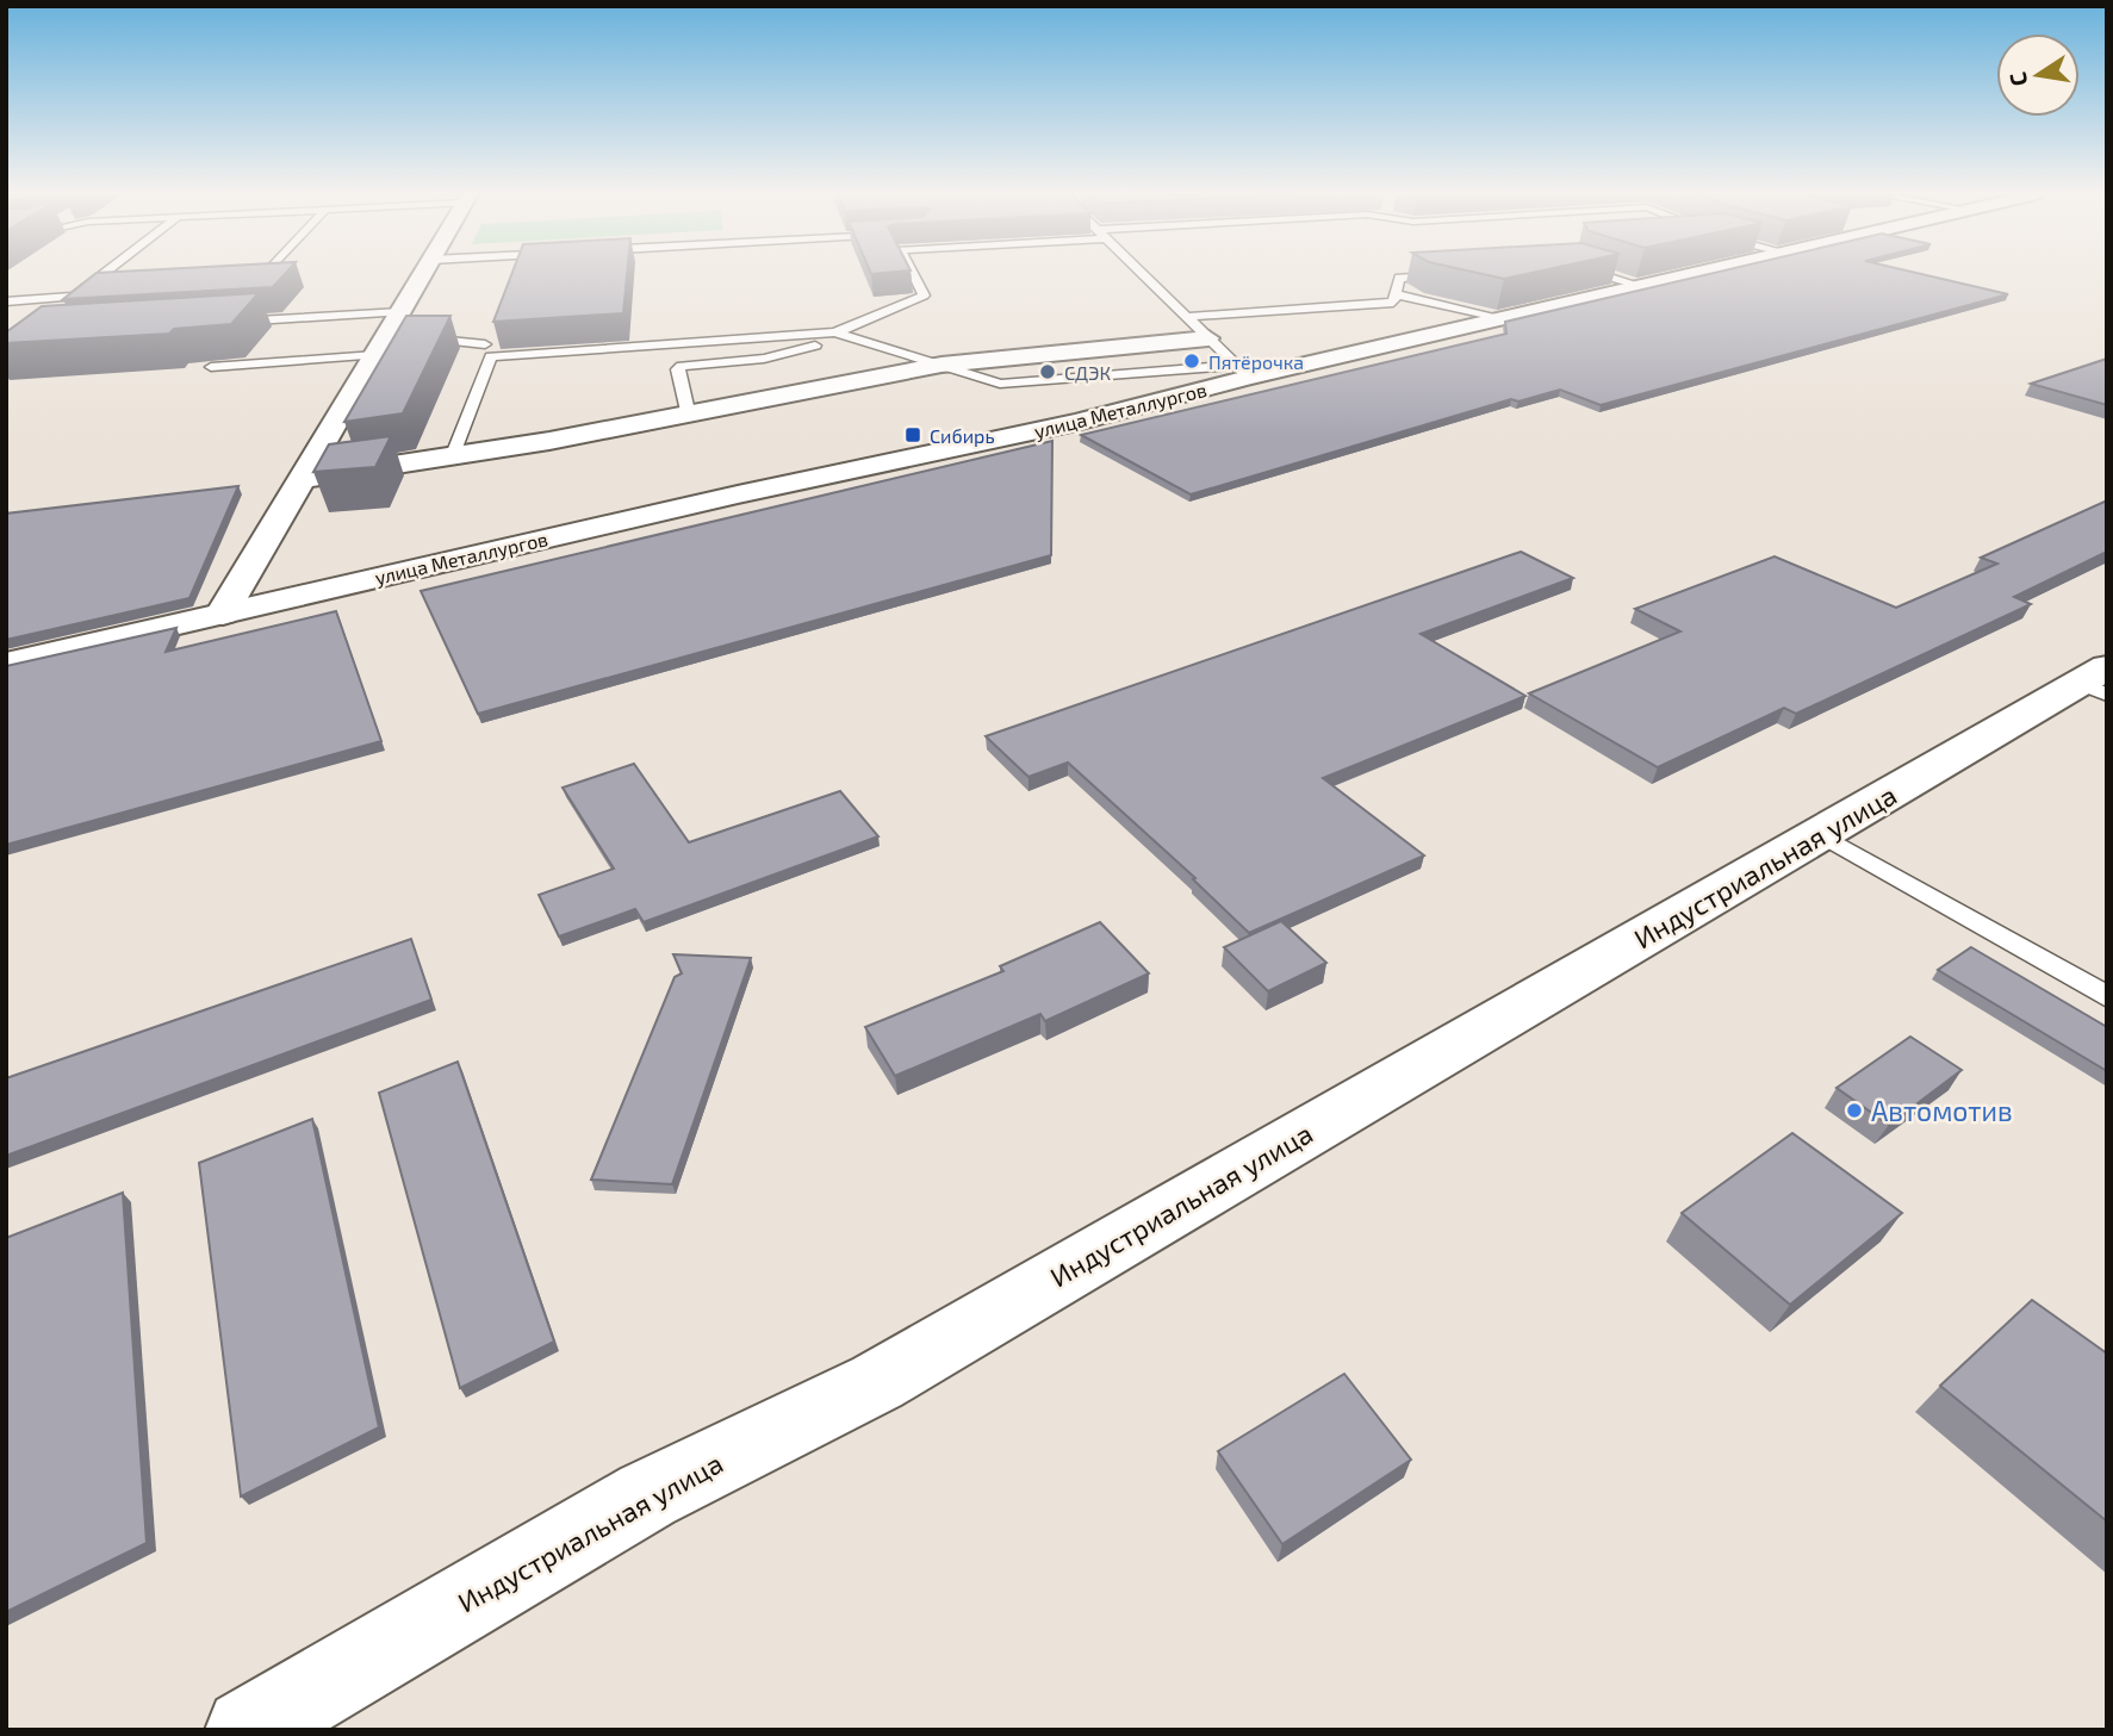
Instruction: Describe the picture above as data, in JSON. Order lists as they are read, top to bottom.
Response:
{
  "streets": {
    "street": ["улица Металлургов", "Индустриальная улица"]
  },
  "places": {
    "other": ["Пятёрочка", "СДЭК", "Автомотив"],
    "transit": ["Сибирь"]
  },
  "north": "left"
}
